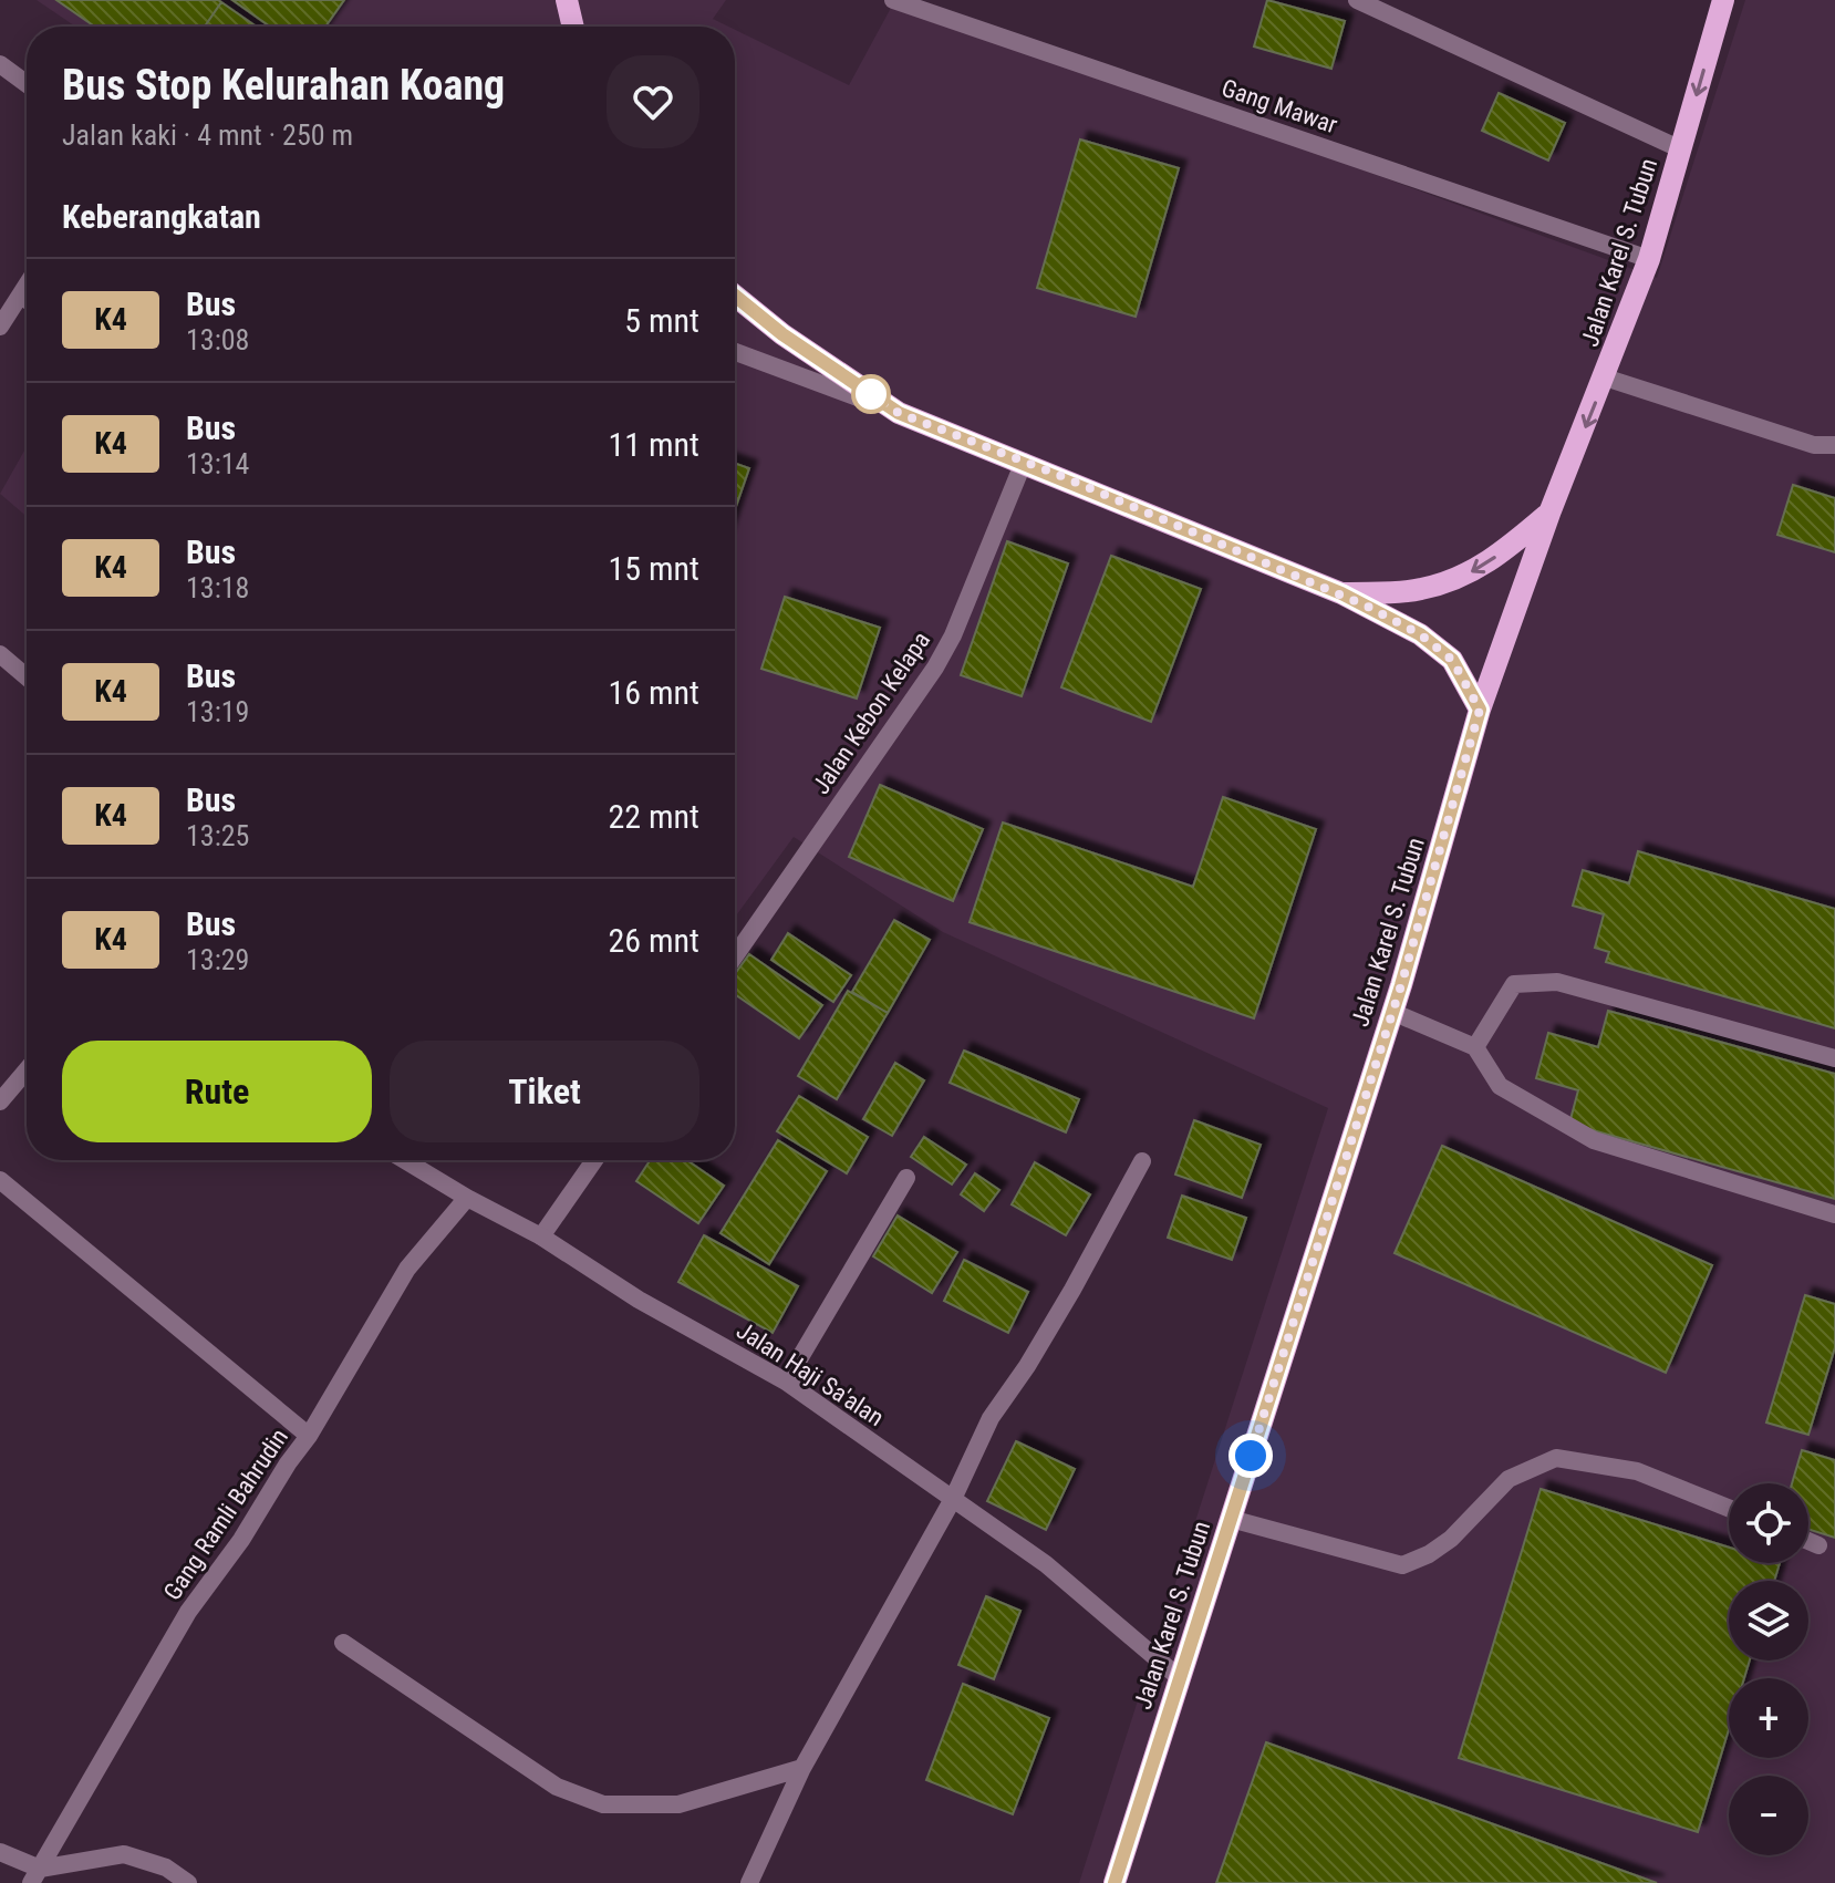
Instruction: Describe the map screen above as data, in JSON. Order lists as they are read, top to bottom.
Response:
{
  "streets": {
    "main road": ["Jalan Karel S. Tubun"],
    "street": [
      "Gang Mawar",
      "Jalan Kebon Kelapa",
      "Jalan Haji Sa'alan",
      "Gang Ramli Bahrudin"
    ]
  },
  "crossings": [
    ["Gang Mawar", "Jalan Karel S. Tubun"],
    ["Jalan Karel S. Tubun", "Jalan Haji Sa'alan"],
    ["Jalan Haji Sa'alan", "Gang Ramli Bahrudin"]
  ],
  "lines": ["bus line K4"],
  "page": {
    "heading": [
      ["Bus Stop Kelurahan Koang", "Jalan kaki · 4 mnt · 250 m"],
      "Keberangkatan"
    ],
    "list": [
      {
        "mark": "K4",
        "name": "Bus",
        "note": "13:08",
        "value": "5 mnt"
      },
      {
        "mark": "K4",
        "name": "Bus",
        "note": "13:14",
        "value": "11 mnt"
      },
      {
        "mark": "K4",
        "name": "Bus",
        "note": "13:18",
        "value": "15 mnt"
      },
      {
        "mark": "K4",
        "name": "Bus",
        "note": "13:19",
        "value": "16 mnt"
      },
      {
        "mark": "K4",
        "name": "Bus",
        "note": "13:25",
        "value": "22 mnt"
      },
      {
        "mark": "K4",
        "name": "Bus",
        "note": "13:29",
        "value": "26 mnt"
      }
    ],
    "buttons": ["Rute", "Tiket"],
    "map_buttons": ["+", "−"]
  }
}
